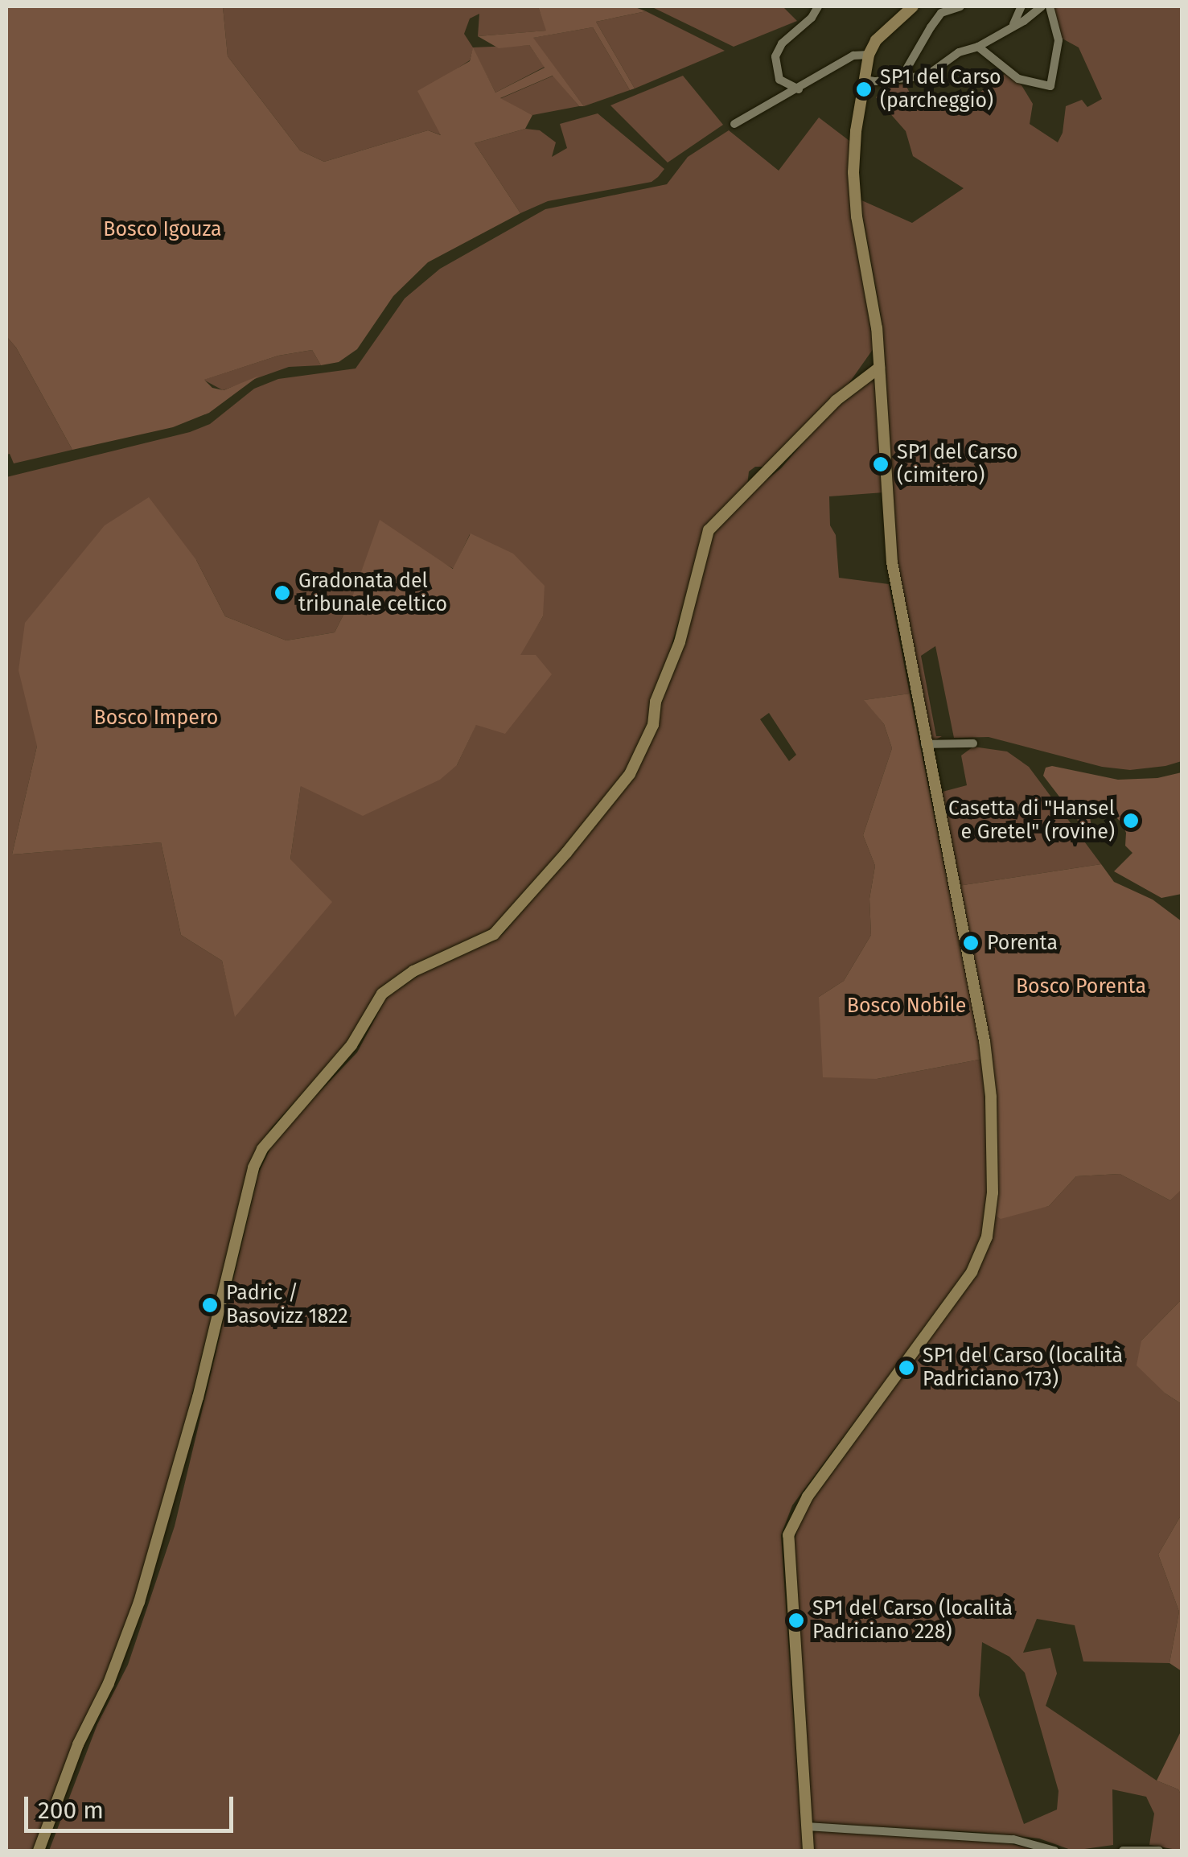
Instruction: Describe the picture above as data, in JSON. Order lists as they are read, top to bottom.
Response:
{
  "parks": [
    "Bosco Igouza",
    "Bosco Impero",
    "Bosco Porenta",
    "Bosco Nobile"
  ],
  "places": [
    "SP1 del Carso (parcheggio)",
    "SP1 del Carso (cimitero)",
    "Gradonata del tribunale celtico",
    "Casetta di \"Hansel e Gretel\" (rovine)",
    "Porenta",
    "Padric / Basovizz 1822",
    "SP1 del Carso (località Padriciano 173)",
    "SP1 del Carso (località Padriciano 228)"
  ],
  "scale_bar": "200 m"
}
